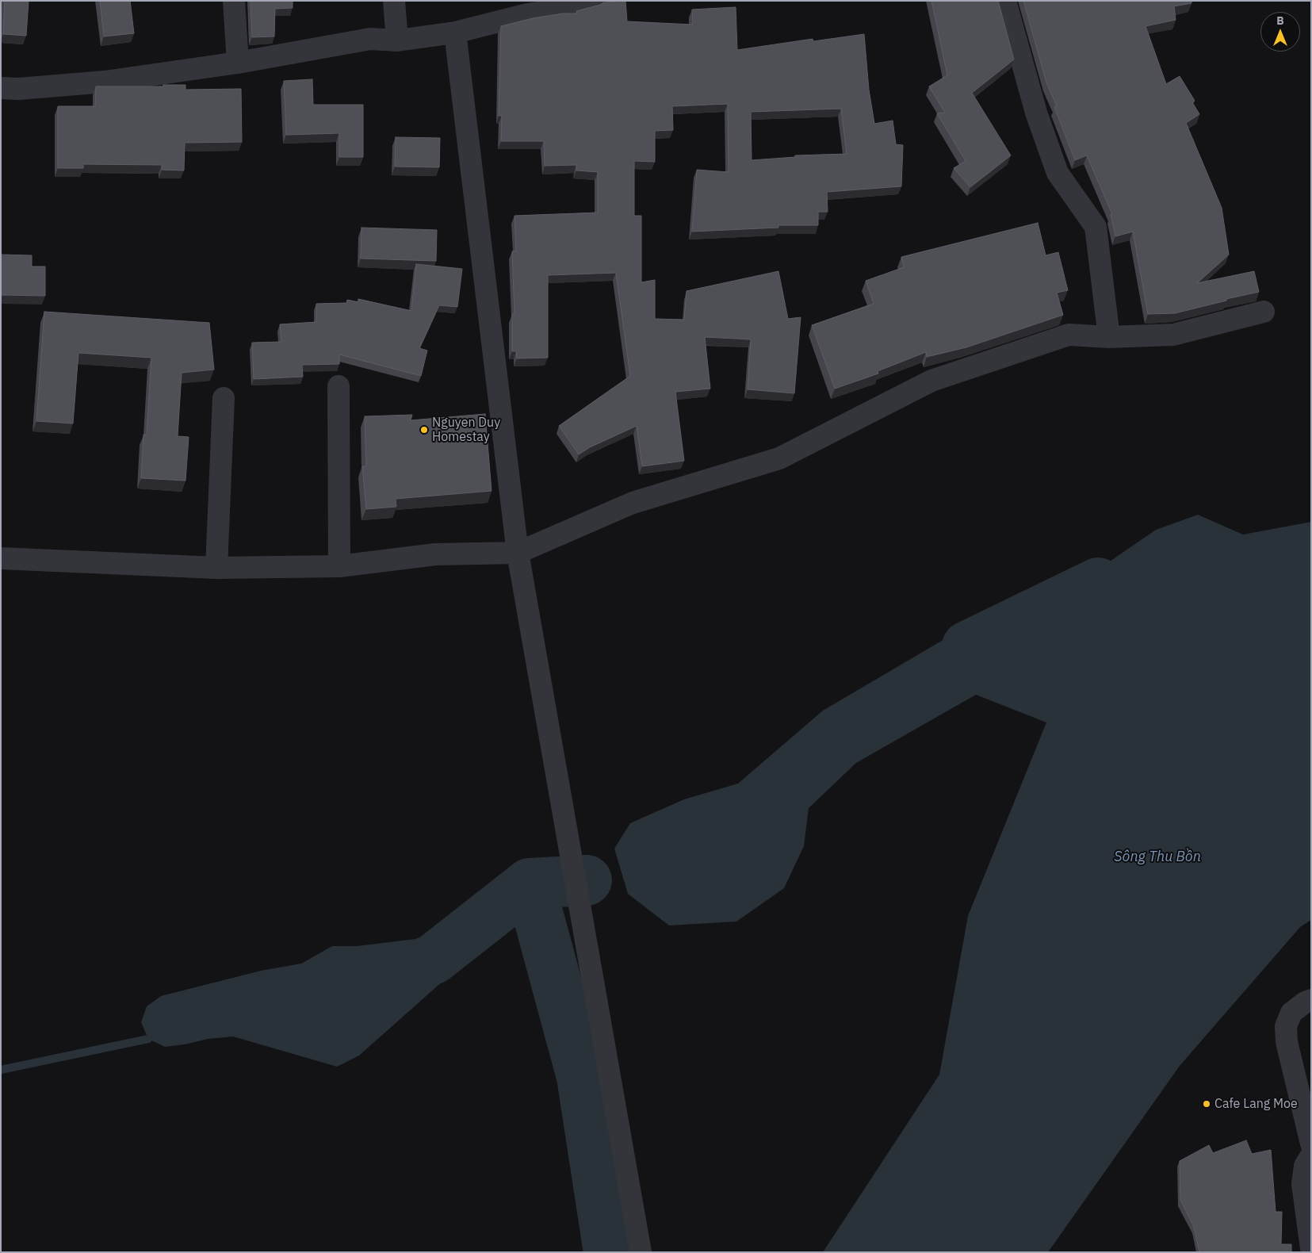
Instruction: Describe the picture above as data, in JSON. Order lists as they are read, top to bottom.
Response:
{
  "water": ["Sông Thu Bồn"],
  "places": ["Nguyen Duy Homestay", "Cafe Lang Moe"],
  "north": "top"
}
